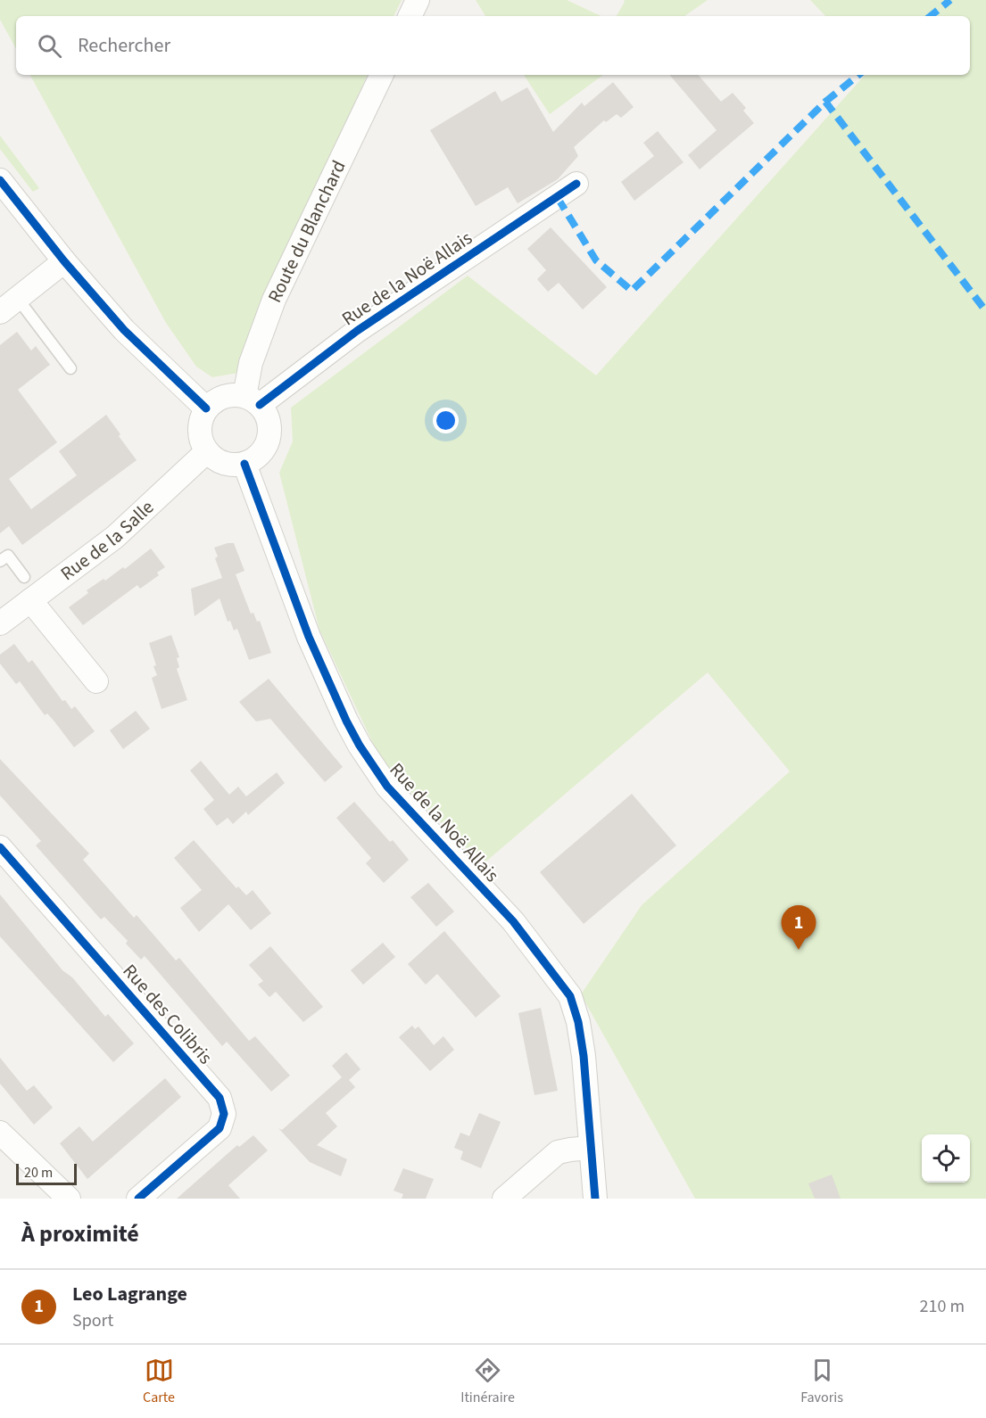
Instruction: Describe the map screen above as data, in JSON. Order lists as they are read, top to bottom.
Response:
{
  "streets": {
    "street": [
      "Route du Blanchard",
      "Rue de la Noë Allais",
      "Rue de la Salle",
      "Rue des Colibris"
    ]
  },
  "crossings": [
    ["Route du Blanchard", "Rue de la Noë Allais"],
    ["Route du Blanchard", "Rue de la Salle"],
    ["Rue de la Noë Allais", "Rue de la Salle"]
  ],
  "scale_bar": "20 m",
  "page": {
    "search": "Rechercher",
    "pins": "1",
    "scale": "20 m",
    "heading": "À proximité",
    "list": [
      {
        "mark": "1",
        "name": "Leo Lagrange",
        "note": "Sport",
        "value": "210 m"
      }
    ],
    "nav": ["Carte", "Itinéraire", "Favoris"]
  }
}
